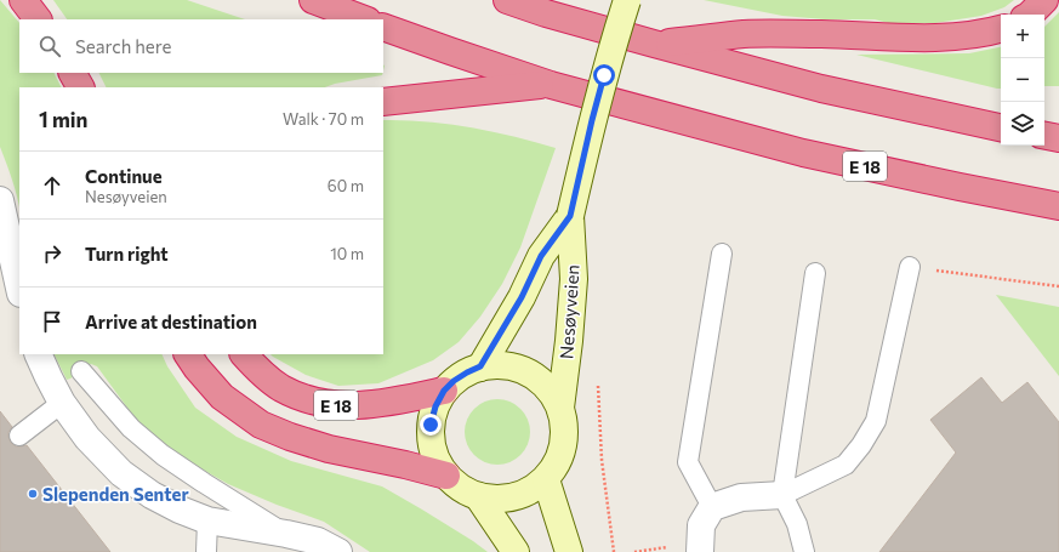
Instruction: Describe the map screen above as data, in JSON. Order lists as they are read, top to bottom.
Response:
{
  "streets": {
    "highway": ["E 18"],
    "street": ["Nesøyveien"]
  },
  "crossings": [
    ["E 18", "Nesøyveien"]
  ],
  "places": ["Slependen Senter"],
  "page": {
    "map_buttons": ["+", "−"],
    "search": "Search here",
    "heading": ["1 min", "Walk · 70 m"],
    "list": [
      ["Continue", "Nesøyveien", "60 m"],
      ["Turn right", "10 m"],
      "Arrive at destination"
    ]
  }
}
